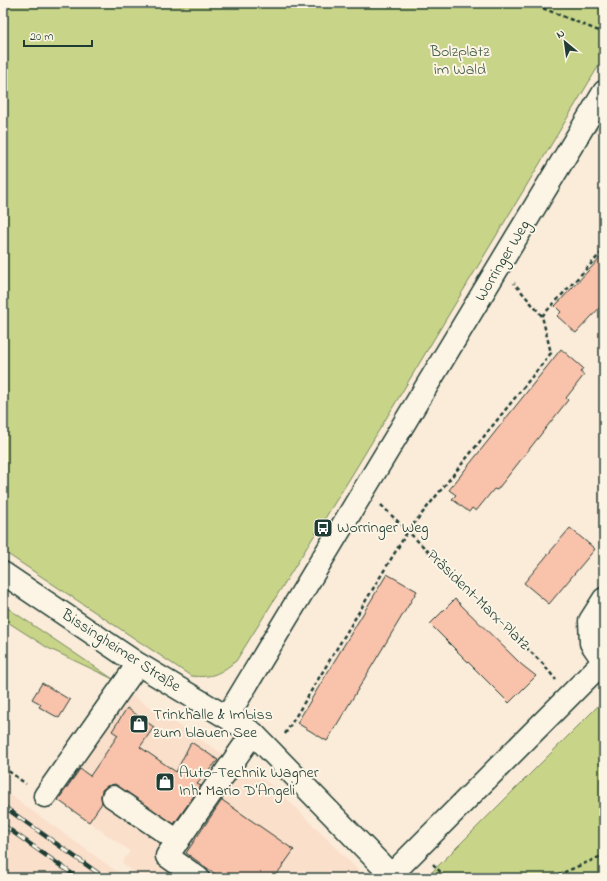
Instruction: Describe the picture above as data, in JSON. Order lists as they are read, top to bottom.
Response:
{
  "streets": {
    "street": ["Worringer Weg", "Bissingheimer Straße"],
    "path": ["Präsident-Marx-Platz"]
  },
  "crossings": [
    ["Worringer Weg", "Präsident-Marx-Platz"],
    ["Worringer Weg", "Bissingheimer Straße"]
  ],
  "parks": ["Bolzplatz im Wald"],
  "places": {
    "bus stop": ["Worringer Weg"],
    "shop": ["Trinkhalle & Imbiss zum blauen See", "Auto-Technik Wagner Inh. Mario D'Angeli"]
  },
  "scale_bar": "20 m",
  "north": "top left"
}
